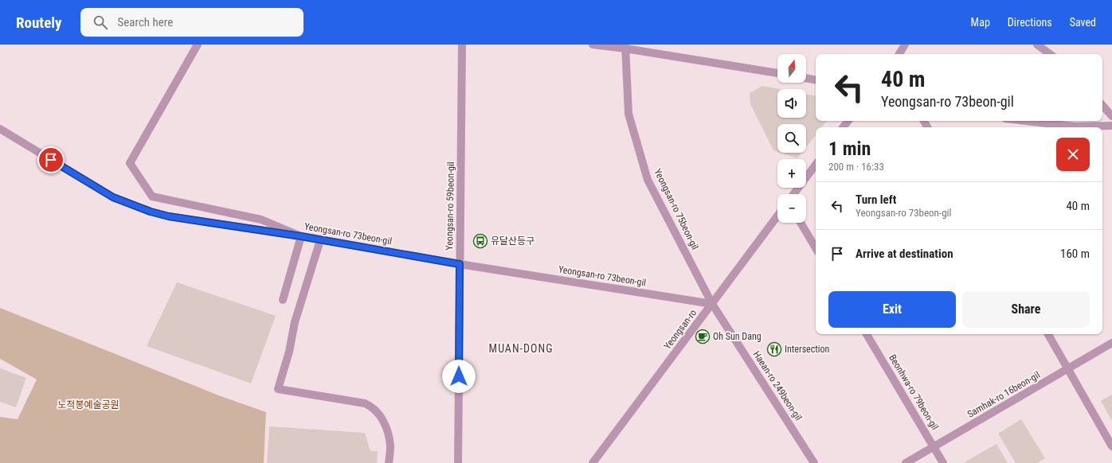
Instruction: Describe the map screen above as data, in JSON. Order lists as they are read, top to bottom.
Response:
{
  "streets": {
    "street": [
      "Yeongsan-ro 59beon-gil",
      "Yeongsan-ro 75beon-gil",
      "Yeongsan-ro 73beon-gil",
      "Yeongsan-ro",
      "Haean-ro 249beon-gil",
      "Beonhwa-ro 79beon-gil",
      "Samhak-ro 16beon-gil"
    ]
  },
  "crossings": [
    ["Yeongsan-ro 59beon-gil", "Yeongsan-ro 73beon-gil"],
    ["Yeongsan-ro 75beon-gil", "Yeongsan-ro 73beon-gil"],
    ["Yeongsan-ro 75beon-gil", "Yeongsan-ro"],
    ["Yeongsan-ro 75beon-gil", "Haean-ro 249beon-gil"],
    ["Yeongsan-ro 73beon-gil", "Yeongsan-ro"],
    ["Yeongsan-ro 73beon-gil", "Haean-ro 249beon-gil"],
    ["Yeongsan-ro", "Haean-ro 249beon-gil"],
    ["Beonhwa-ro 79beon-gil", "Samhak-ro 16beon-gil"]
  ],
  "districts": ["MUAN-DONG"],
  "parks": ["노적봉예술공원"],
  "places": {
    "bus stop": ["유달산등구"],
    "cafe": ["Oh Sun Dang"],
    "restaurant": ["Intersection"]
  },
  "north": "top",
  "page": {
    "header": "Routely",
    "search": "Search here",
    "nav": ["Map", "Directions", "Saved"],
    "map_buttons": ["+", "−"],
    "turn": ["40 m", "Yeongsan-ro 73beon-gil"],
    "heading": ["1 min", "200 m · 16:33"],
    "list": [
      {
        "name": "Turn left",
        "note": "Yeongsan-ro 73beon-gil",
        "value": "40 m"
      },
      {
        "name": "Arrive at destination",
        "value": "160 m"
      }
    ],
    "buttons": ["Exit", "Share"]
  }
}
